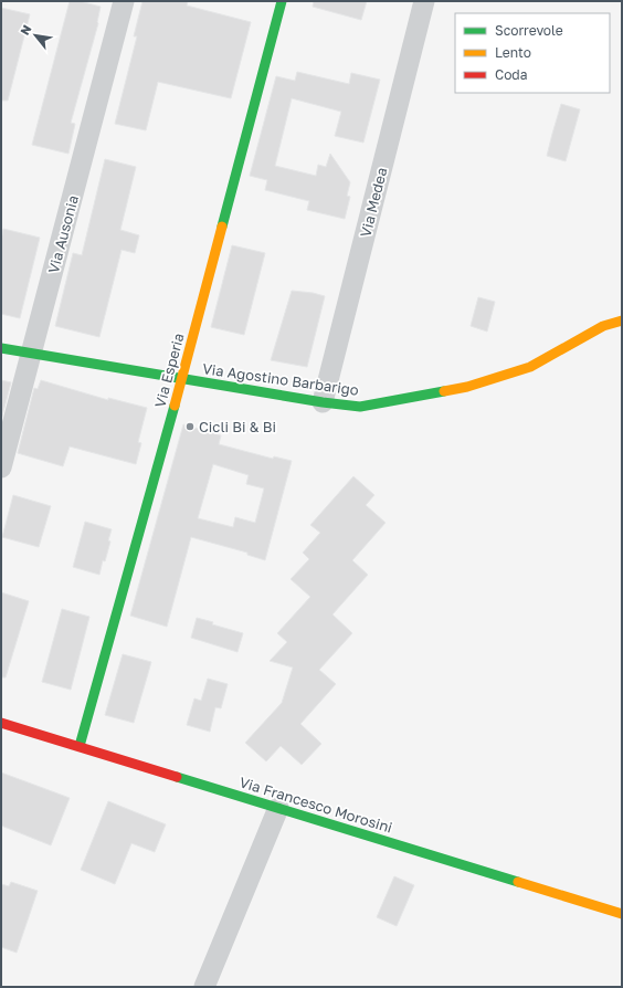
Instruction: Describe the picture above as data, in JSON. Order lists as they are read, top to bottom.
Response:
{
  "streets": {
    "street": [
      "Via Medea",
      "Via Ausonia",
      "Via Esperia",
      "Via Agostino Barbarigo",
      "Via Francesco Morosini"
    ]
  },
  "crossings": [
    ["Via Medea", "Via Agostino Barbarigo"],
    ["Via Ausonia", "Via Agostino Barbarigo"],
    ["Via Esperia", "Via Agostino Barbarigo"],
    ["Via Esperia", "Via Francesco Morosini"]
  ],
  "places": ["Cicli Bi & Bi"],
  "legend": ["Scorrevole", "Lento", "Coda"],
  "north": "top left"
}
